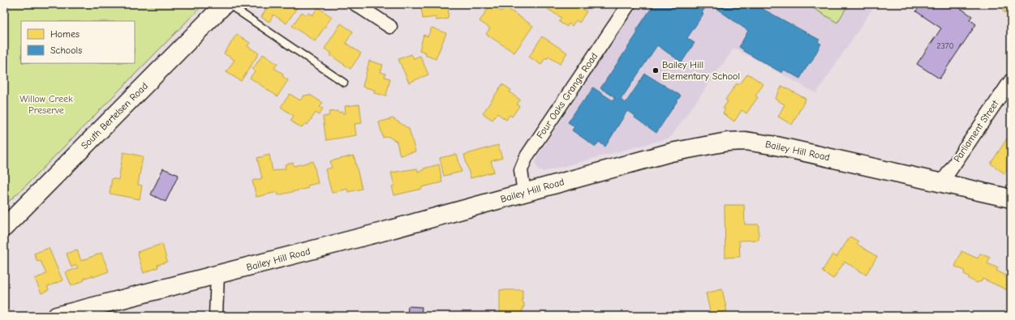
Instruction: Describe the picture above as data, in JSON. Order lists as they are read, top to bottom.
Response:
{
  "streets": {
    "main road": ["South Bertelsen Road", "Bailey Hill Road"],
    "street": ["Four Oaks Grange Road", "Parliament Street"]
  },
  "crossings": [
    ["Four Oaks Grange Road", "Bailey Hill Road"],
    ["Parliament Street", "Bailey Hill Road"]
  ],
  "parks": ["Willow Creek Preserve"],
  "places": ["Bailey Hill Elementary School"],
  "house_numbers": ["2370"],
  "legend": ["Homes", "Schools"]
}
